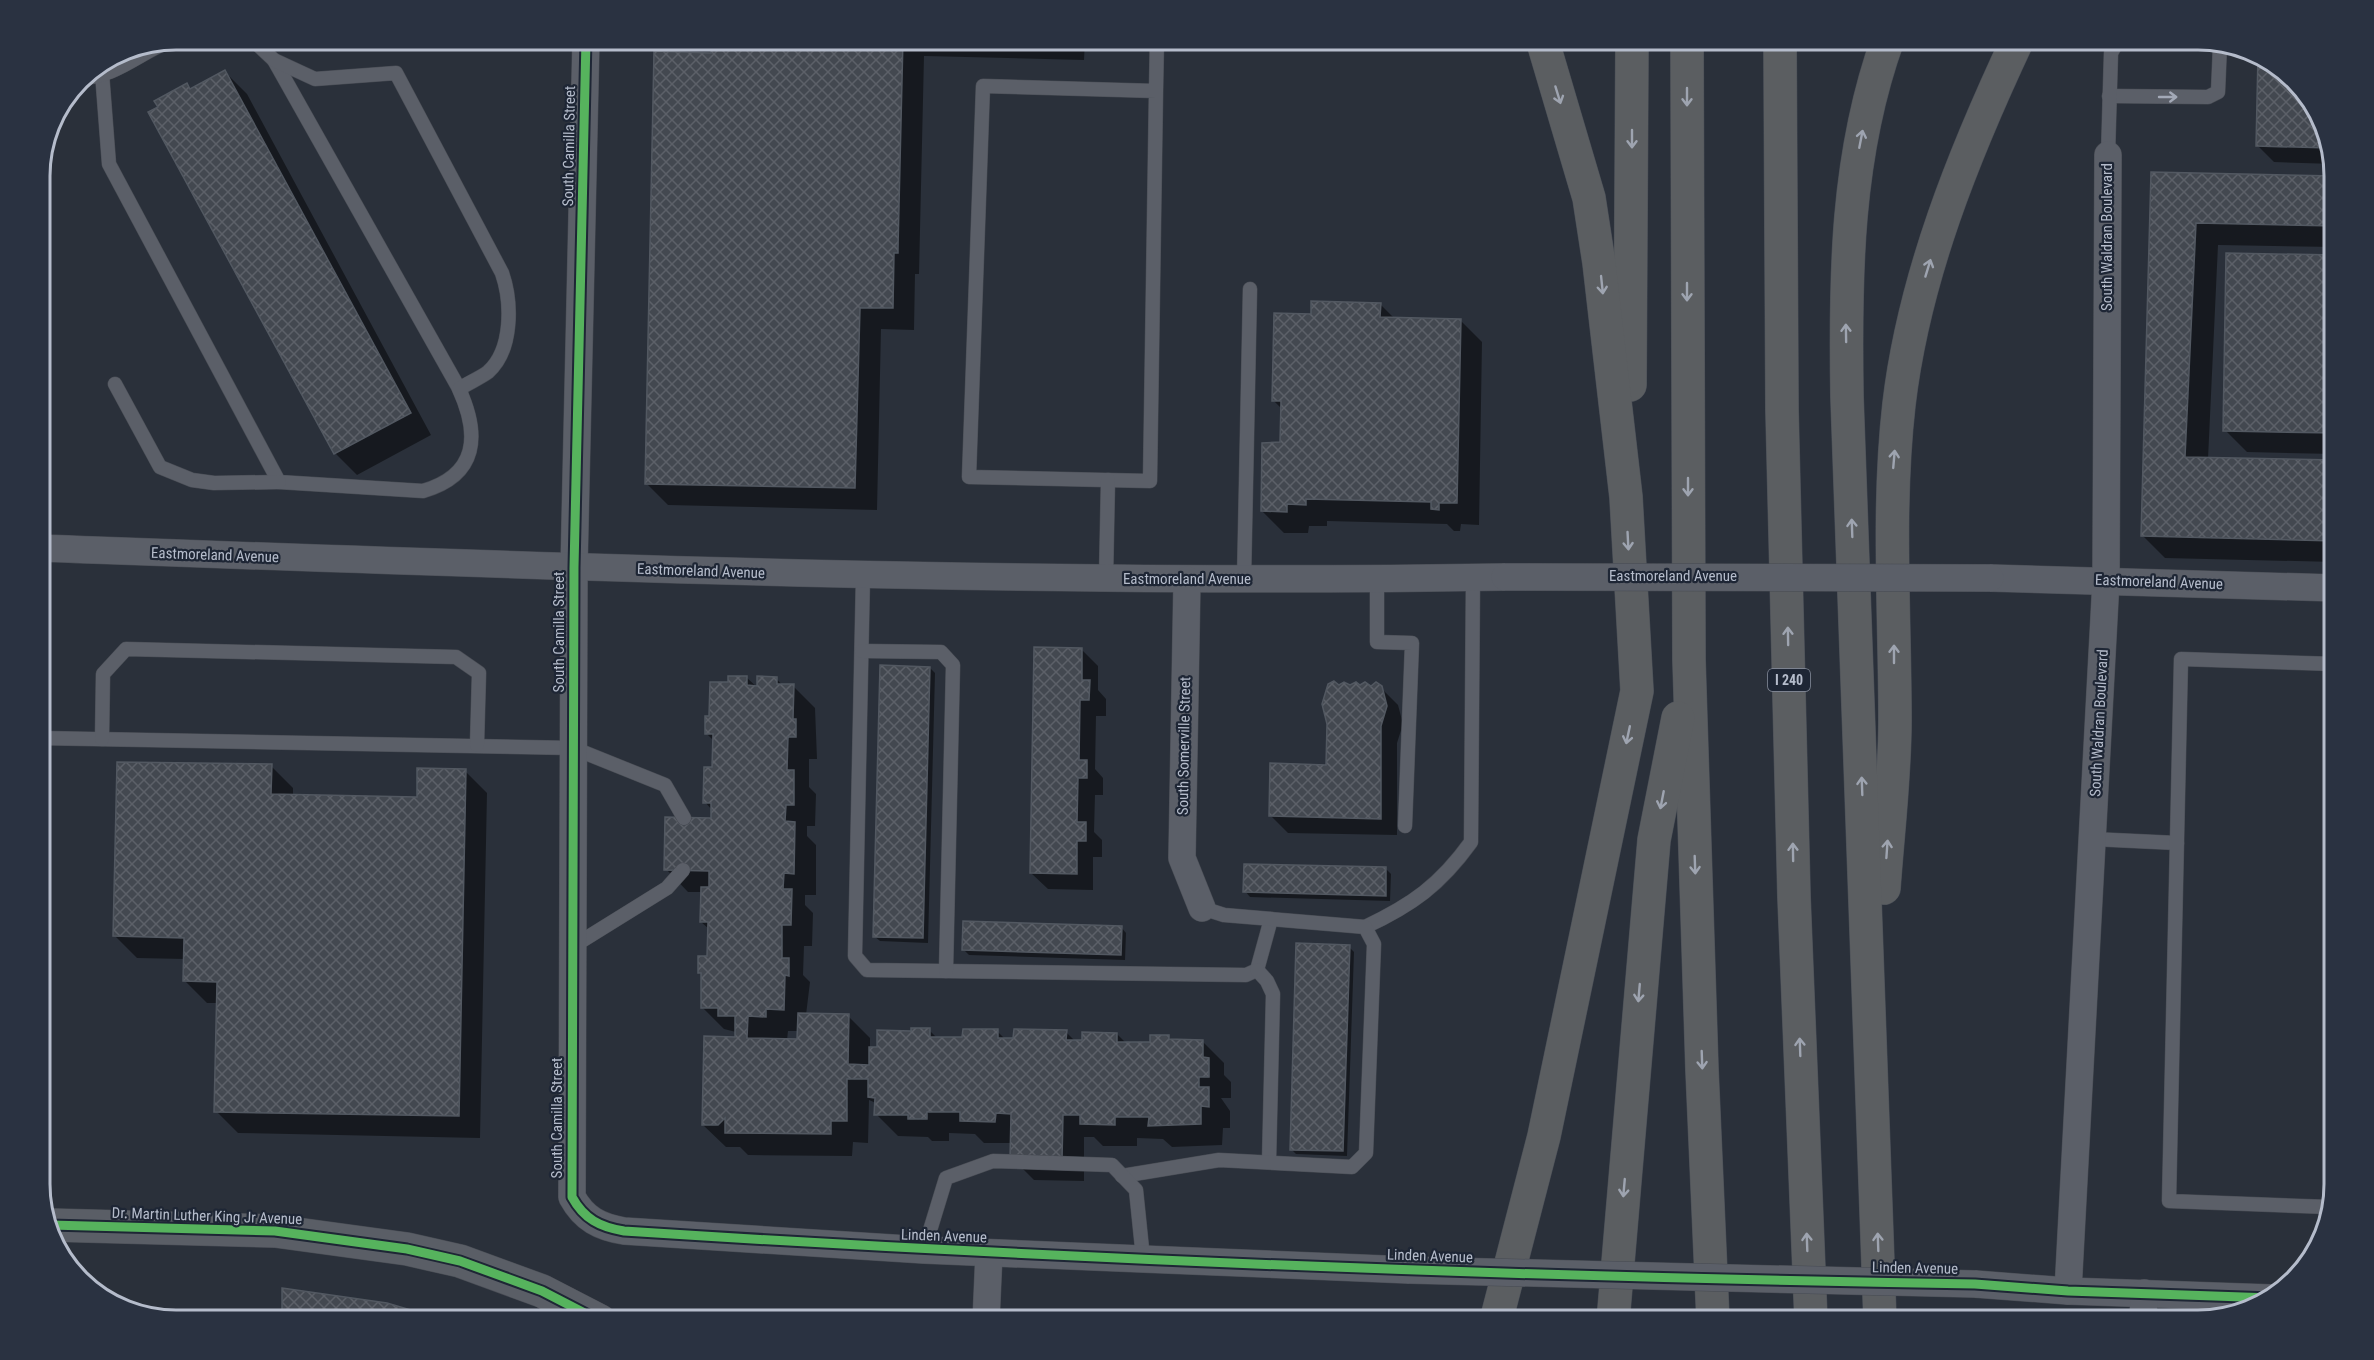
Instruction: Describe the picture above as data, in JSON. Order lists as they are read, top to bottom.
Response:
{
  "streets": {
    "highway": ["I 240"],
    "main road": ["Dr. Martin Luther King Jr Avenue"],
    "street": [
      "South Camilla Street",
      "South Waldran Boulevard",
      "Eastmoreland Avenue",
      "South Somerville Street",
      "Linden Avenue"
    ]
  },
  "crossings": [
    ["South Camilla Street", "Eastmoreland Avenue"],
    ["South Camilla Street", "Linden Avenue"],
    ["South Waldran Boulevard", "Eastmoreland Avenue"],
    ["South Waldran Boulevard", "Linden Avenue"],
    ["Eastmoreland Avenue", "South Somerville Street"]
  ]
}
